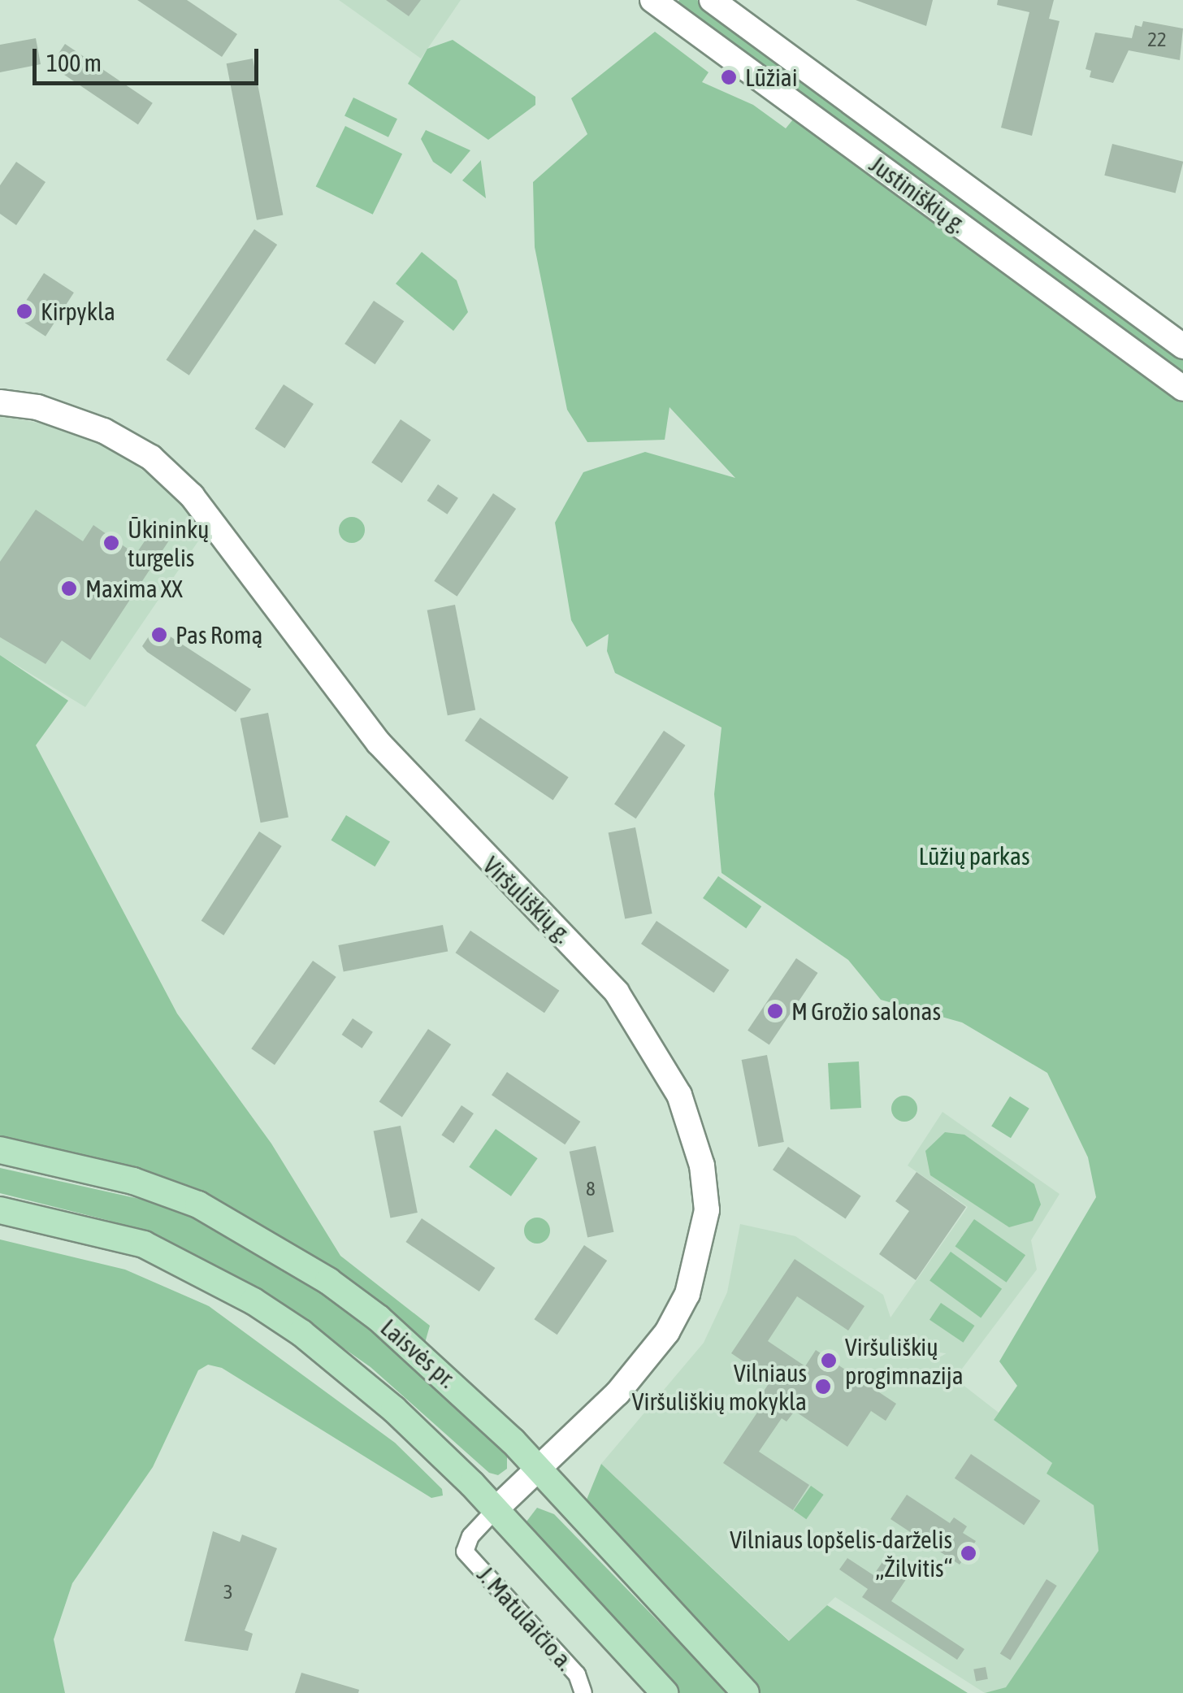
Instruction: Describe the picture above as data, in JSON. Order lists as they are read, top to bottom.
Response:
{
  "streets": {
    "main road": ["Justiniškių g.", "Viršuliškių g.", "Laisvės pr."],
    "street": ["J. Matulaičio a."]
  },
  "crossings": [
    ["Viršuliškių g.", "Laisvės pr."],
    ["Viršuliškių g.", "J. Matulaičio a."]
  ],
  "parks": ["Lūžių parkas"],
  "places": [
    "Lūžiai",
    "Kirpykla",
    "Ūkininkų turgelis",
    "Maxima XX",
    "Pas Romą",
    "M Grožio salonas",
    "Viršuliškių progimnazija",
    "Vilniaus Viršuliškių mokykla",
    "Vilniaus lopšelis-darželis „Žilvitis“"
  ],
  "house_numbers": ["22", "8", "3"],
  "scale_bar": "100 m"
}
